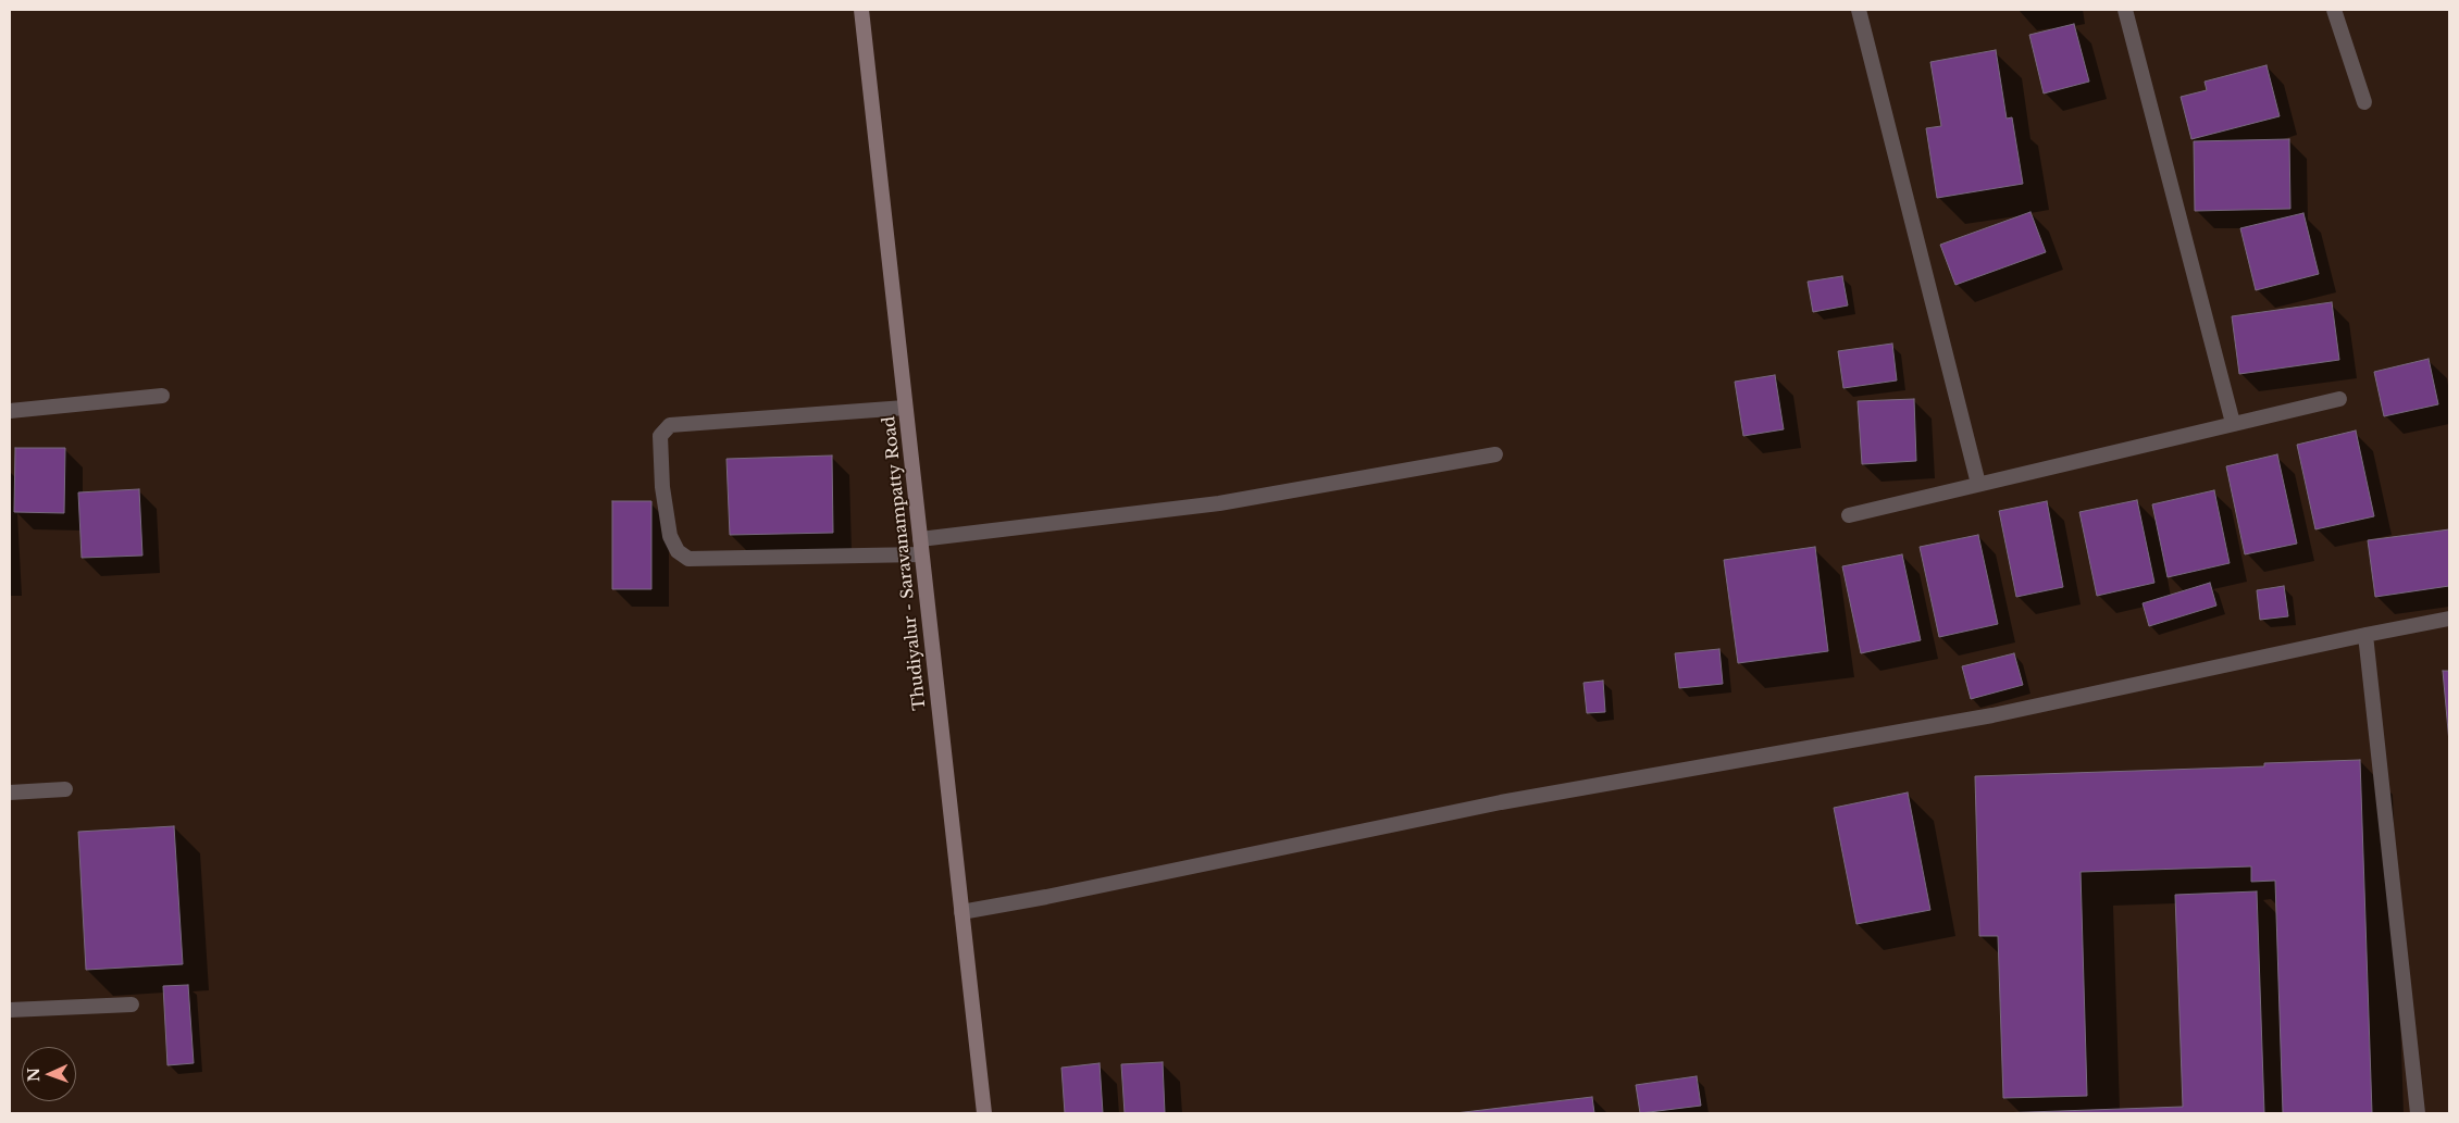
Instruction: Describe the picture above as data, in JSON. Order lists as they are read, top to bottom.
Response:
{
  "streets": {
    "main road": ["Thudiyalur - Saravanampatty Road"]
  },
  "north": "left"
}
